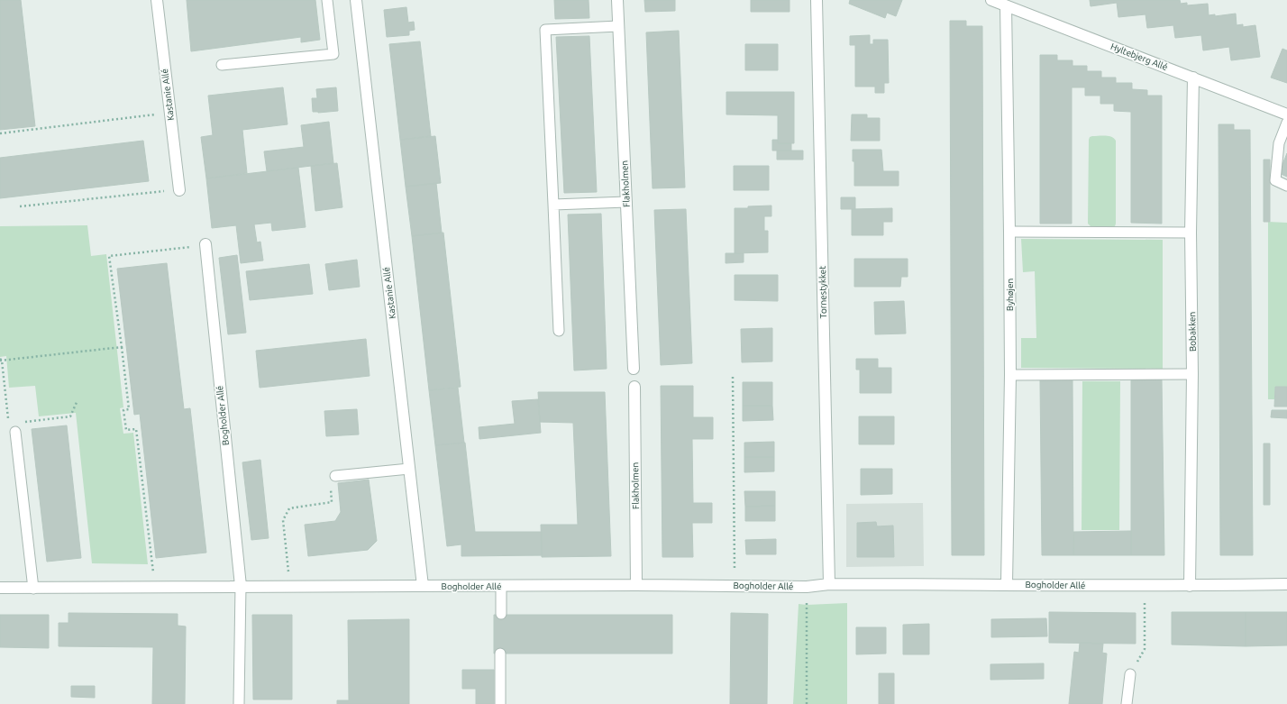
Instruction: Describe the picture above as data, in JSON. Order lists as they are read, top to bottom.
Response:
{
  "streets": {
    "street": [
      "Hyltebjerg Allé",
      "Kastanie Allé",
      "Flakholmen",
      "Tornestykket",
      "Byhøjen",
      "Bobakken",
      "Bogholder Allé"
    ]
  },
  "crossings": [
    ["Hyltebjerg Allé", "Byhøjen"],
    ["Hyltebjerg Allé", "Bobakken"],
    ["Kastanie Allé", "Bogholder Allé"],
    ["Flakholmen", "Bogholder Allé"],
    ["Tornestykket", "Bogholder Allé"],
    ["Byhøjen", "Bogholder Allé"],
    ["Bobakken", "Bogholder Allé"]
  ]
}
